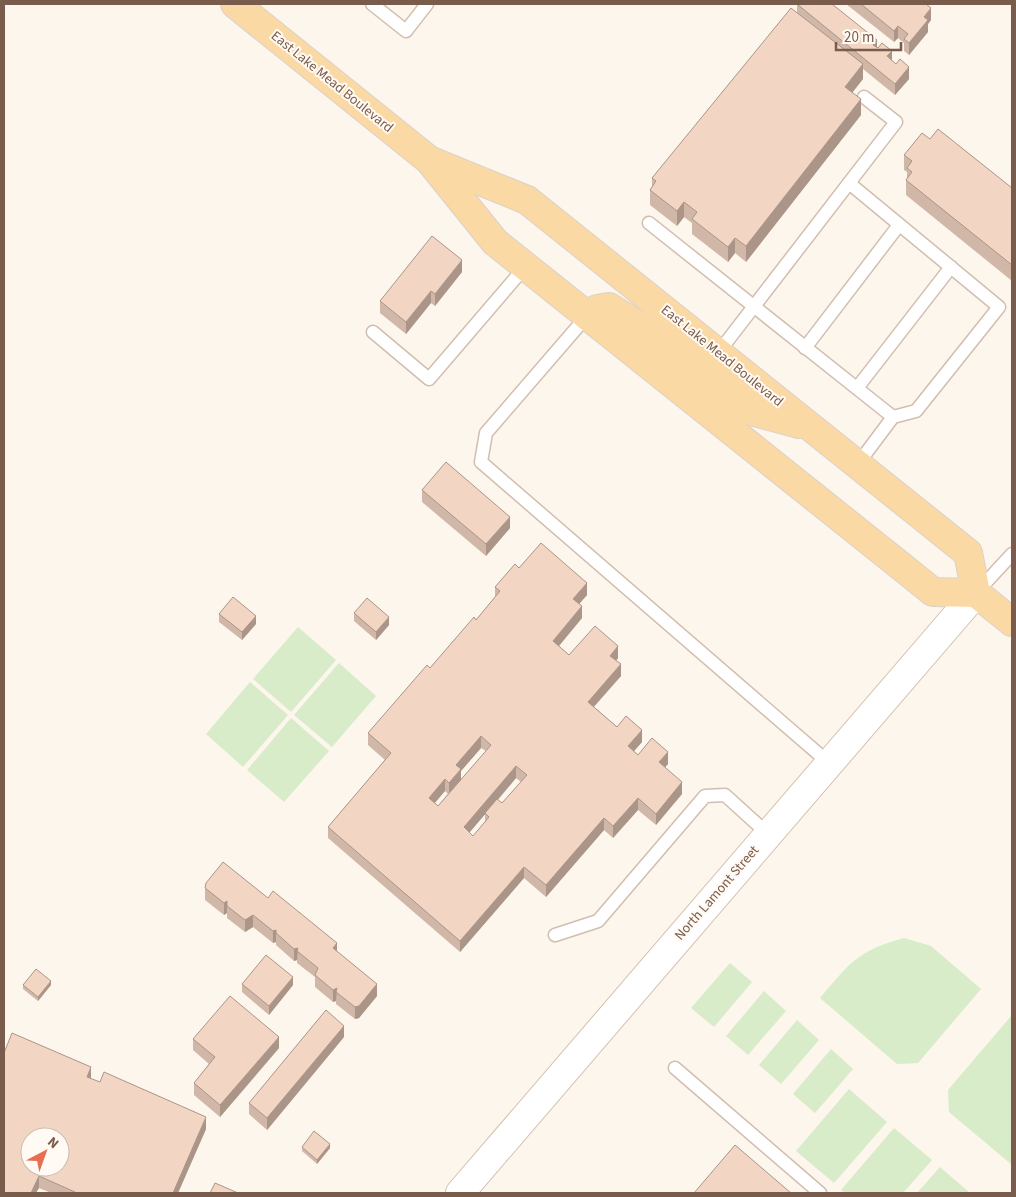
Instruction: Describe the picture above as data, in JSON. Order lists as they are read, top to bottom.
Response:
{
  "streets": {
    "main road": ["East Lake Mead Boulevard"],
    "street": ["North Lamont Street"]
  },
  "crossings": [
    ["East Lake Mead Boulevard", "North Lamont Street"]
  ],
  "scale_bar": "20 m",
  "north": "top right"
}
